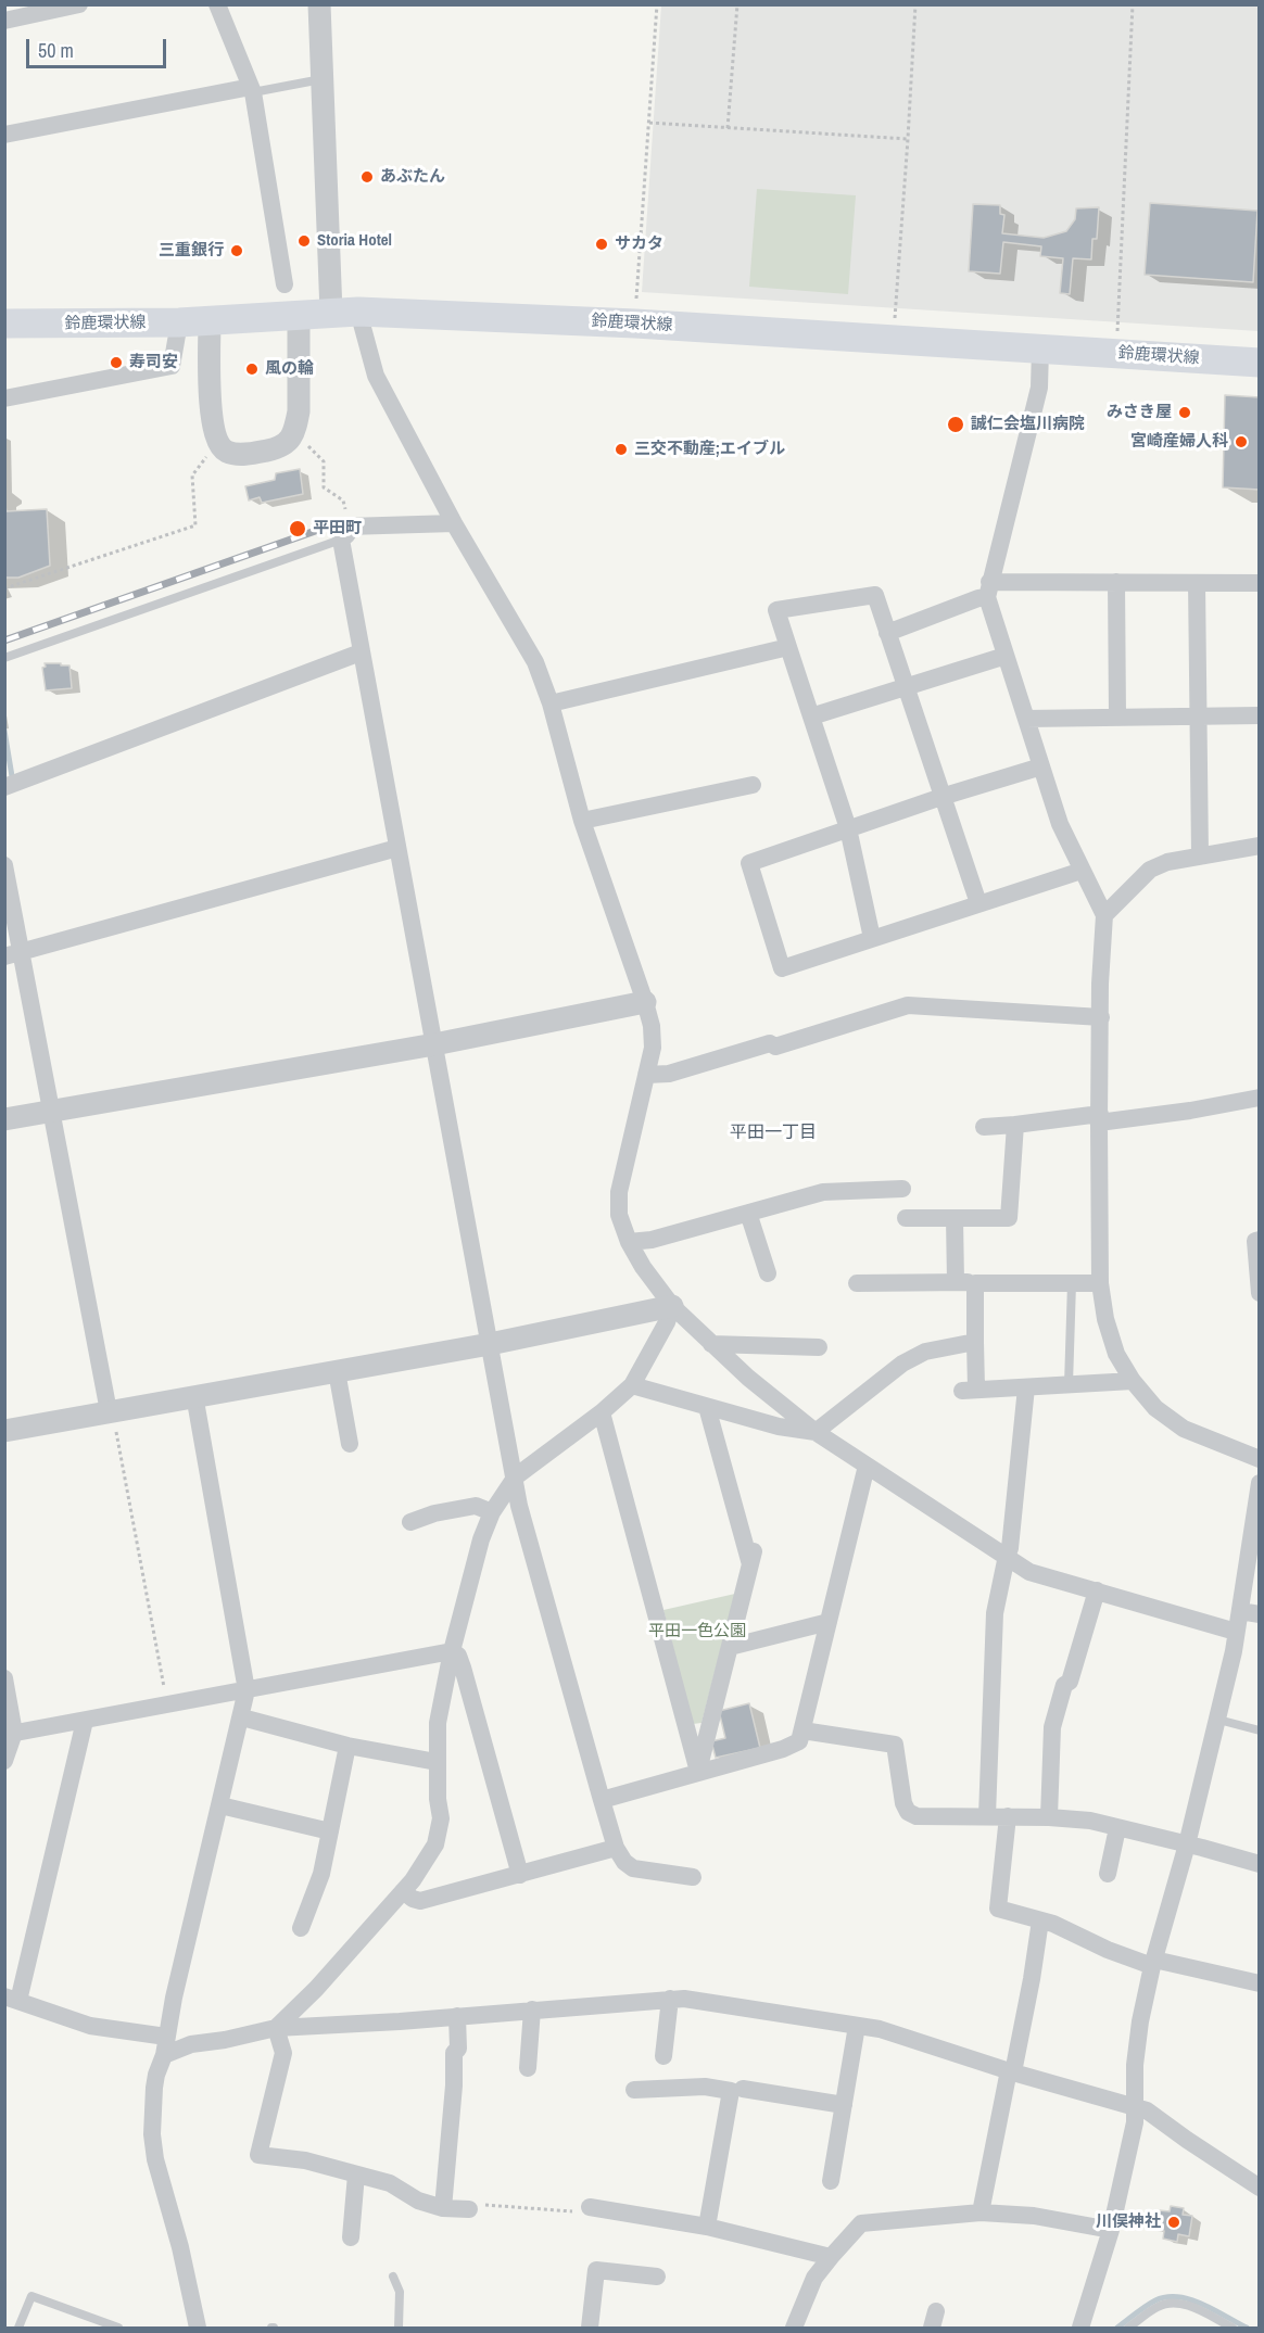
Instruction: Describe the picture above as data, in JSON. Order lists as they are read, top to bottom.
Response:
{
  "streets": {
    "main road": ["鈴鹿環状線"]
  },
  "districts": ["平田一丁目"],
  "parks": ["平田一色公園"],
  "places": [
    "あぶたん",
    "Storia Hotel",
    "サカタ",
    "三重銀行",
    "寿司安",
    "風の輪",
    "みさき屋",
    "誠仁会塩川病院",
    "宮崎産婦人科",
    "三交不動産;エイブル",
    "平田町",
    "川俣神社"
  ],
  "scale_bar": "50 m"
}
